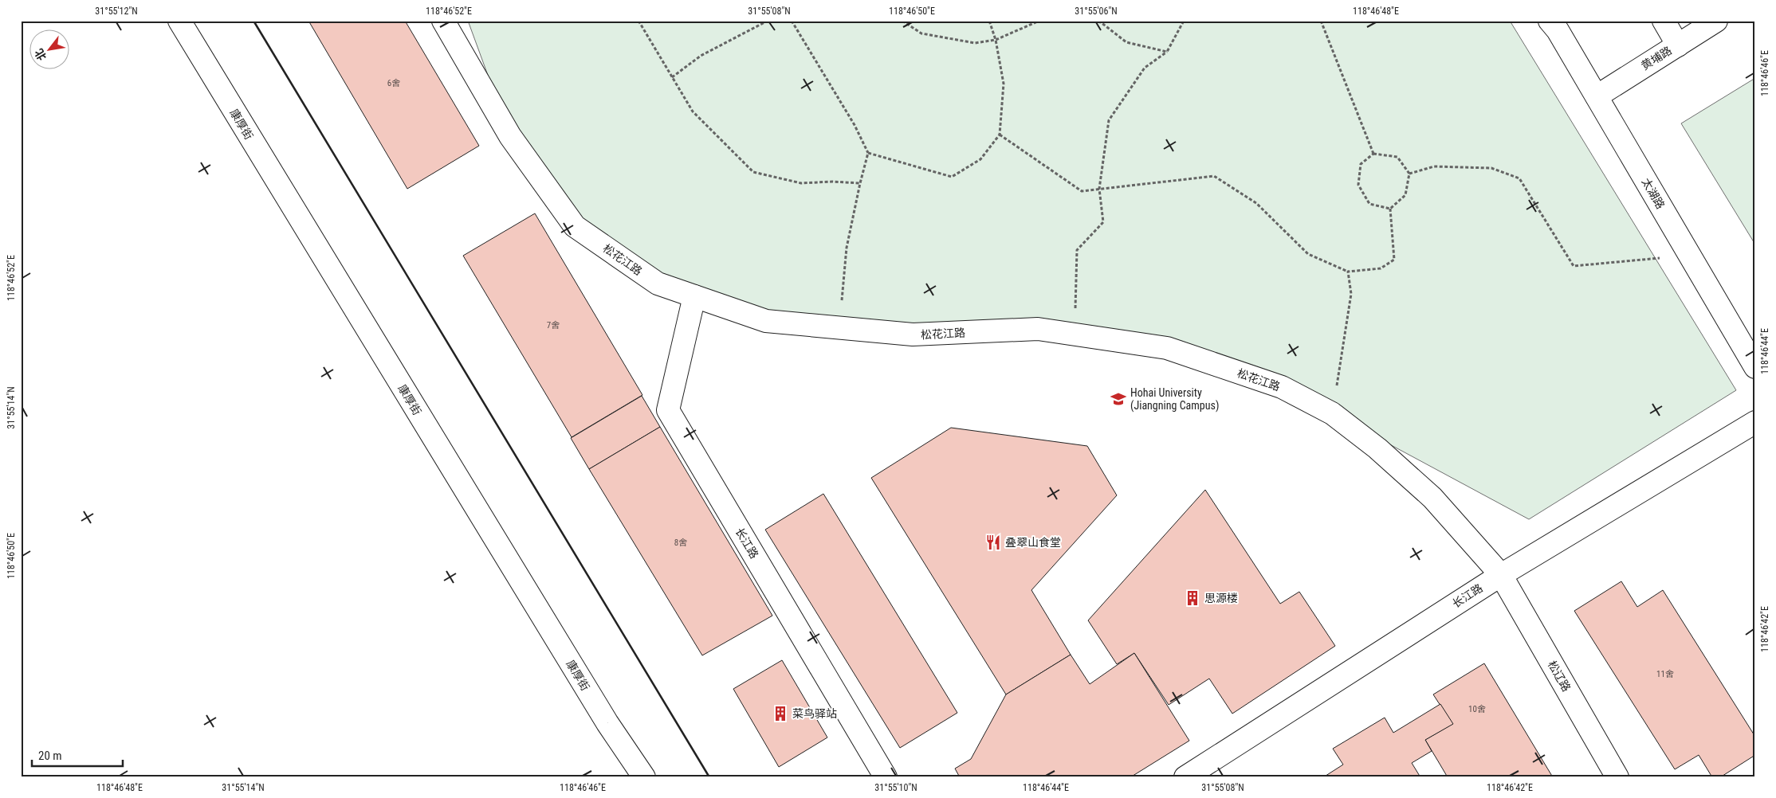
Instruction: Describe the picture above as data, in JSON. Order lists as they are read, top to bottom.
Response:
{
  "streets": {
    "street": [
      "黄埔路",
      "康厚街",
      "太湖路",
      "松花江路",
      "长江路",
      "松辽路"
    ]
  },
  "crossings": [
    ["黄埔路", "太湖路"],
    ["松花江路", "长江路"],
    ["松花江路", "松辽路"],
    ["长江路", "松辽路"]
  ],
  "places": {
    "school or university": ["Hohai University (Jiangning Campus)"],
    "restaurant": ["叠翠山食堂"],
    "building": ["思源楼", "菜鸟驿站"]
  },
  "house_numbers": [
    "6舍",
    "7舍",
    "8舍",
    "11舍",
    "10舍"
  ],
  "scale_bar": "20 m",
  "north": "bottom left",
  "coordinates": [
    "31°55'12\"N",
    "118°46'52\"E",
    "31°55'08\"N",
    "118°46'50\"E",
    "31°55'06\"N",
    "118°46'48\"E",
    "118°46'46\"E",
    "118°46'44\"E",
    "31°55'14\"N",
    "118°46'42\"E",
    "31°55'10\"N"
  ]
}
